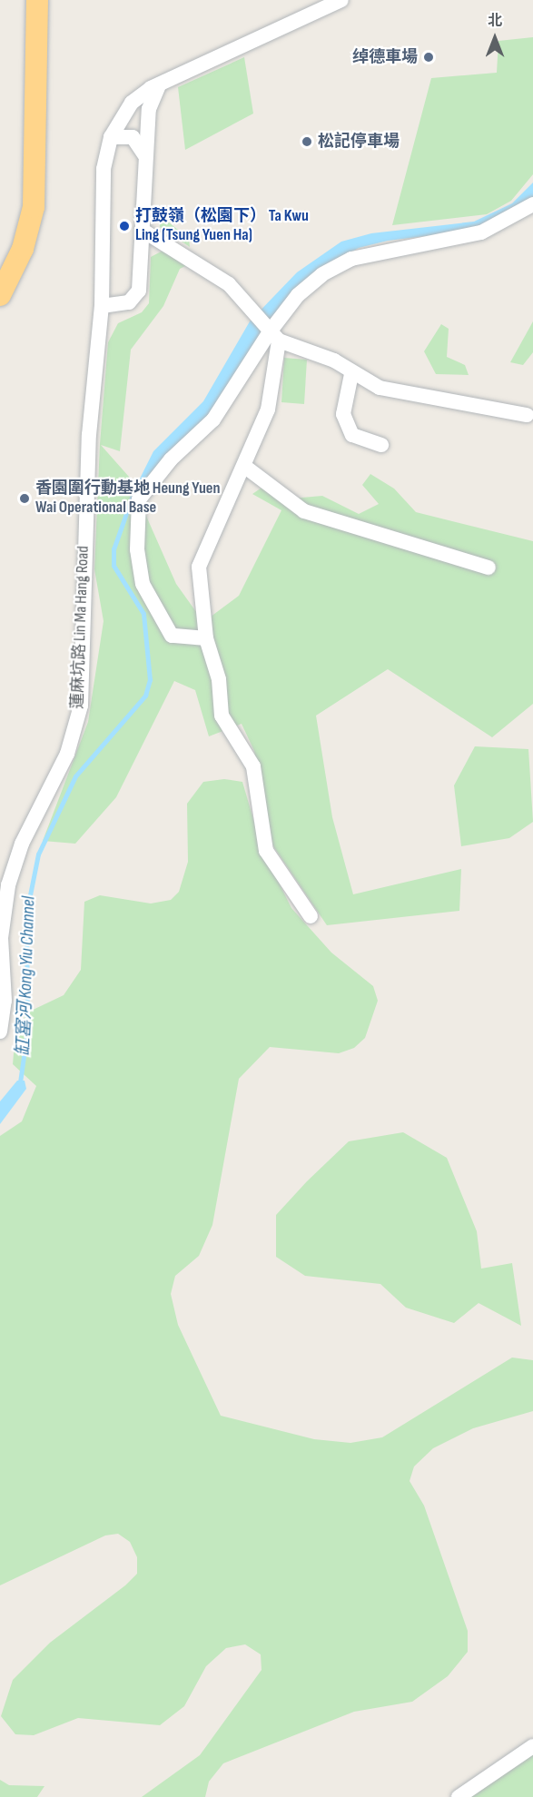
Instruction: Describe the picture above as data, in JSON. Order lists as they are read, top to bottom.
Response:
{
  "streets": {
    "street": ["蓮麻坑路 Lin Ma Hang Road"]
  },
  "water": ["缸窰河 Kong Yiu Channel"],
  "places": [
    "绰德車場",
    "松記停車場",
    "打鼓嶺（松園下） Ta Kwu Ling (Tsung Yuen Ha)",
    "香園圍行動基地 Heung Yuen Wai Operational Base"
  ],
  "north": "top"
}
